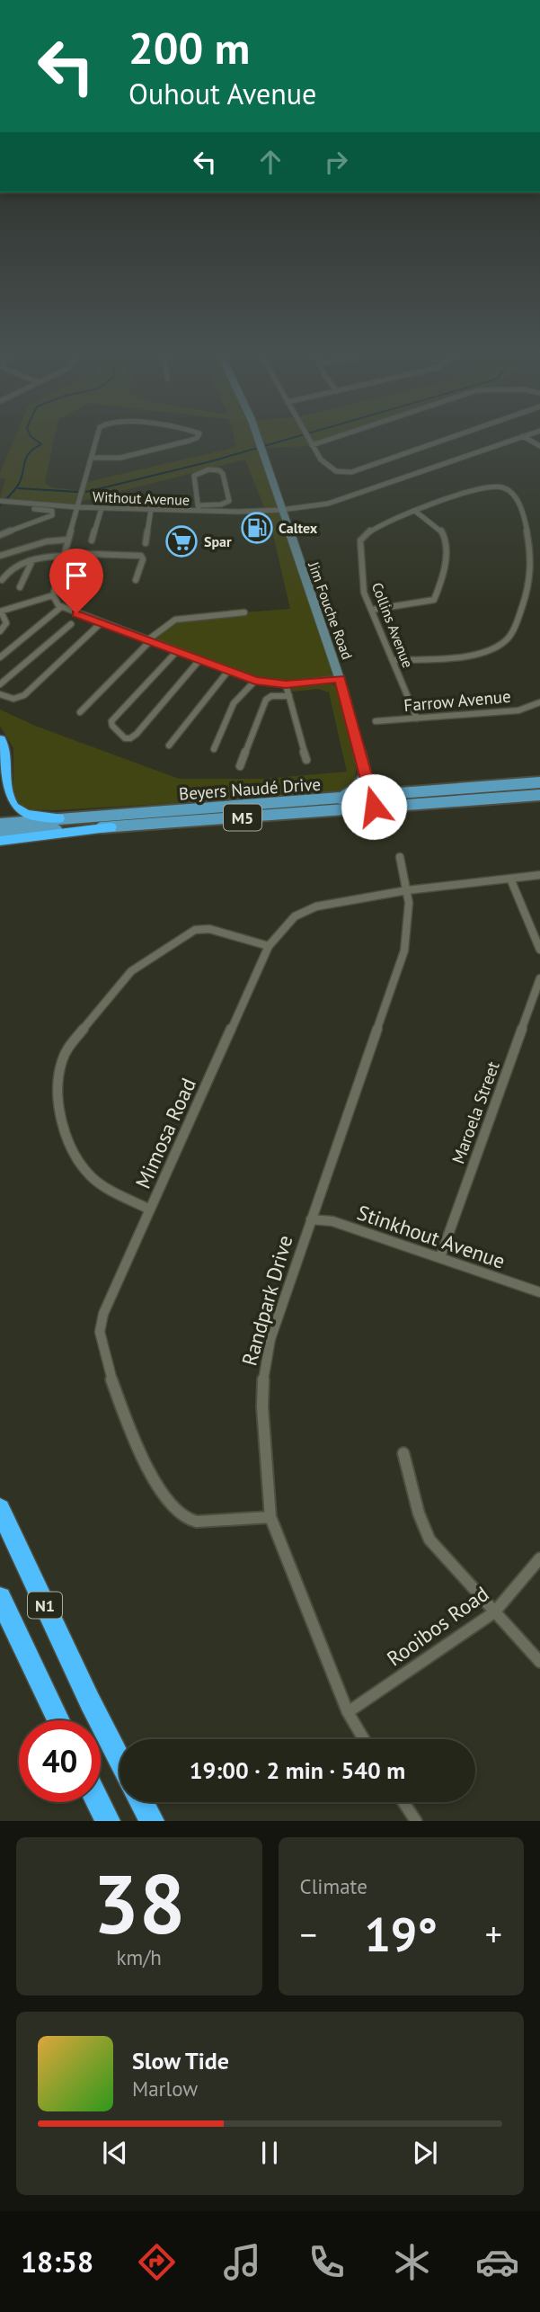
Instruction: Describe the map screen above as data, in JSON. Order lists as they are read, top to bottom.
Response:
{
  "streets": {
    "highway": ["N1"],
    "main road": ["Beyers Naudé Drive", "M5"],
    "street": [
      "Without Avenue",
      "Jim Fouche Road",
      "Collins Avenue",
      "Farrow Avenue",
      "Maroela Street",
      "Mimosa Road",
      "Stinkhout Avenue",
      "Randpark Drive",
      "Rooibos Road"
    ]
  },
  "crossings": [
    ["Without Avenue", "Jim Fouche Road"],
    ["Jim Fouche Road", "Beyers Naudé Drive"],
    ["Collins Avenue", "Farrow Avenue"],
    ["Maroela Street", "Stinkhout Avenue"],
    ["Mimosa Road", "Randpark Drive"],
    ["Stinkhout Avenue", "Randpark Drive"],
    ["Randpark Drive", "Rooibos Road"]
  ],
  "places": {
    "fuel station": ["Caltex"],
    "supermarket": ["Spar"]
  },
  "page": {
    "turn": ["200 m", "Ouhout Avenue"],
    "limit": "40",
    "trip": "19:00 · 2 min · 540 m",
    "tile": [
      ["38", "km/h"],
      "Climate"
    ],
    "heat": ["−", "19°", "+"],
    "song": ["Slow Tide", "Marlow"],
    "tabs": "18:58"
  }
}
